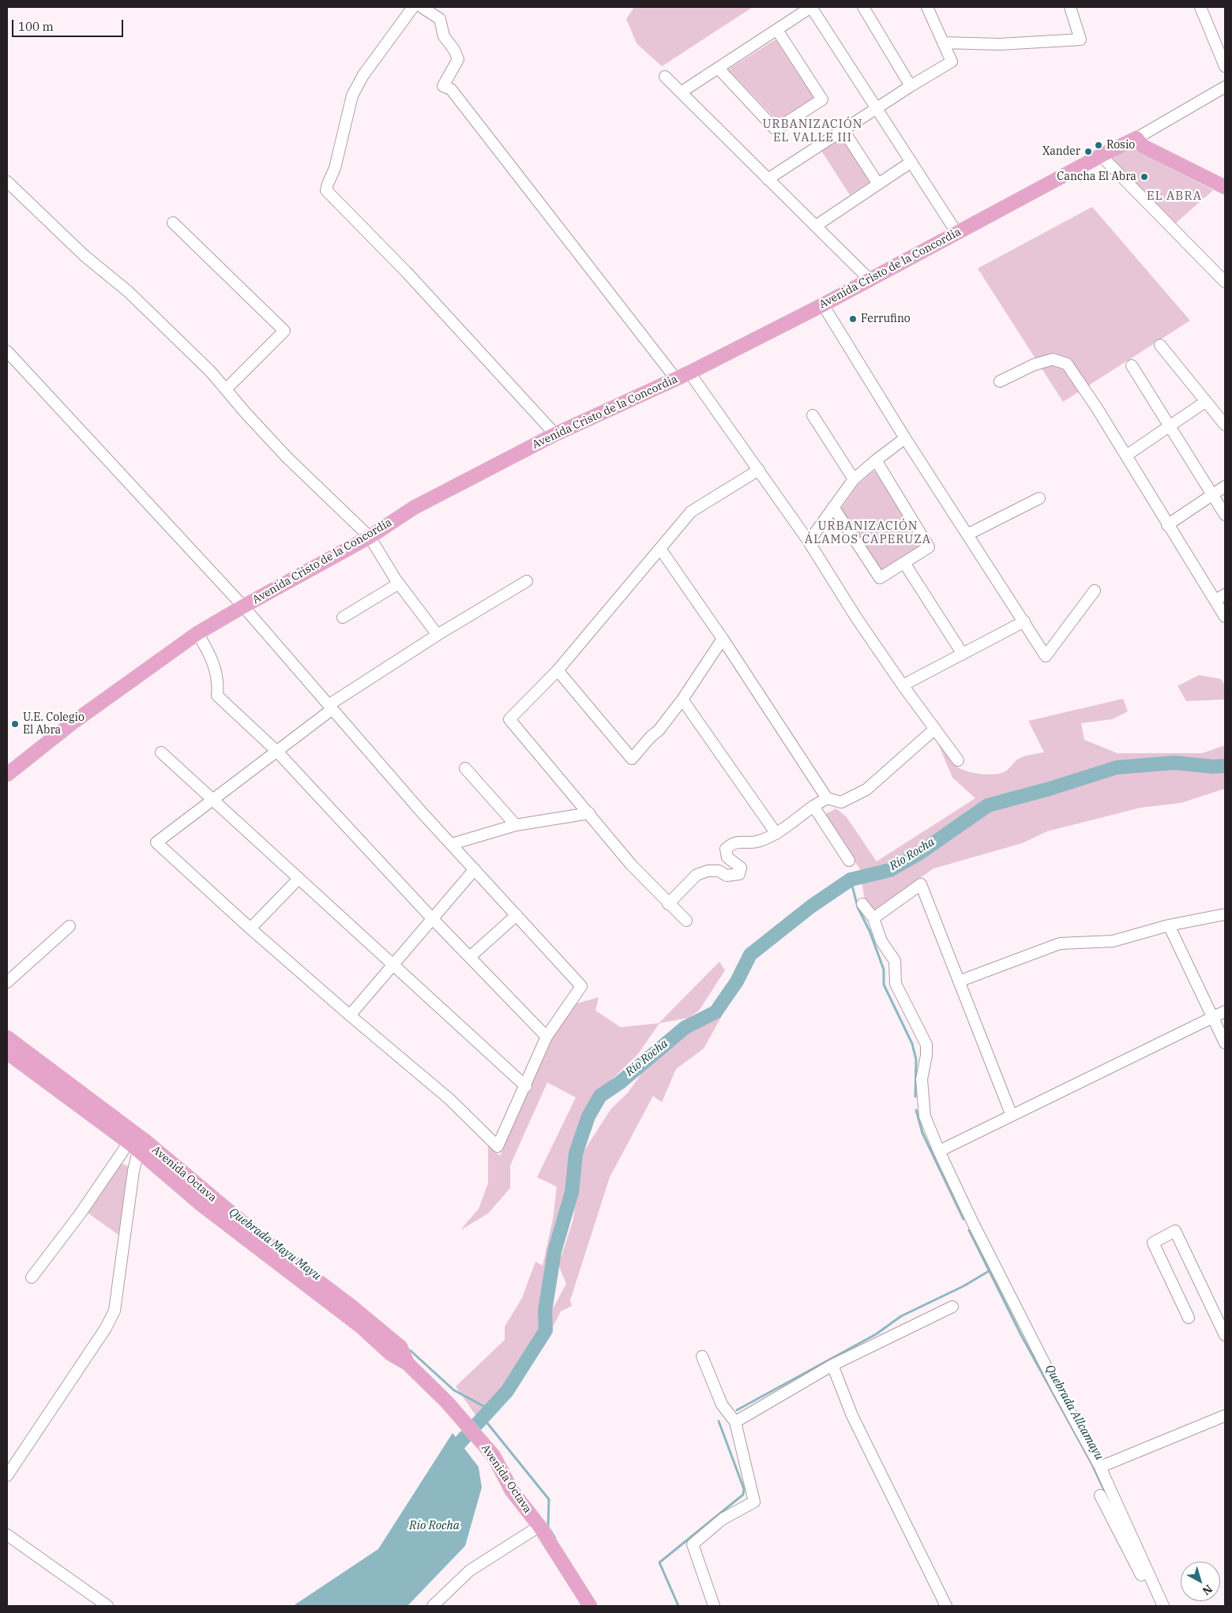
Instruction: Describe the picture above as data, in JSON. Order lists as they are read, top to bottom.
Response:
{
  "streets": {
    "main road": ["Avenida Cristo de la Concordia", "Avenida Octava"]
  },
  "districts": ["URBANIZACIÓN EL VALLE III", "EL ABRA", "URBANIZACIÓN ÁLAMOS CAPERUZA"],
  "water": ["Río Rocha", "Quebrada Mayu Mayu", "Quebrada Allcamayu"],
  "places": [
    "Rosio",
    "Xander",
    "Cancha El Abra",
    "Ferrufino",
    "U.E. Colegio El Abra"
  ],
  "scale_bar": "100 m",
  "north": "bottom right"
}
